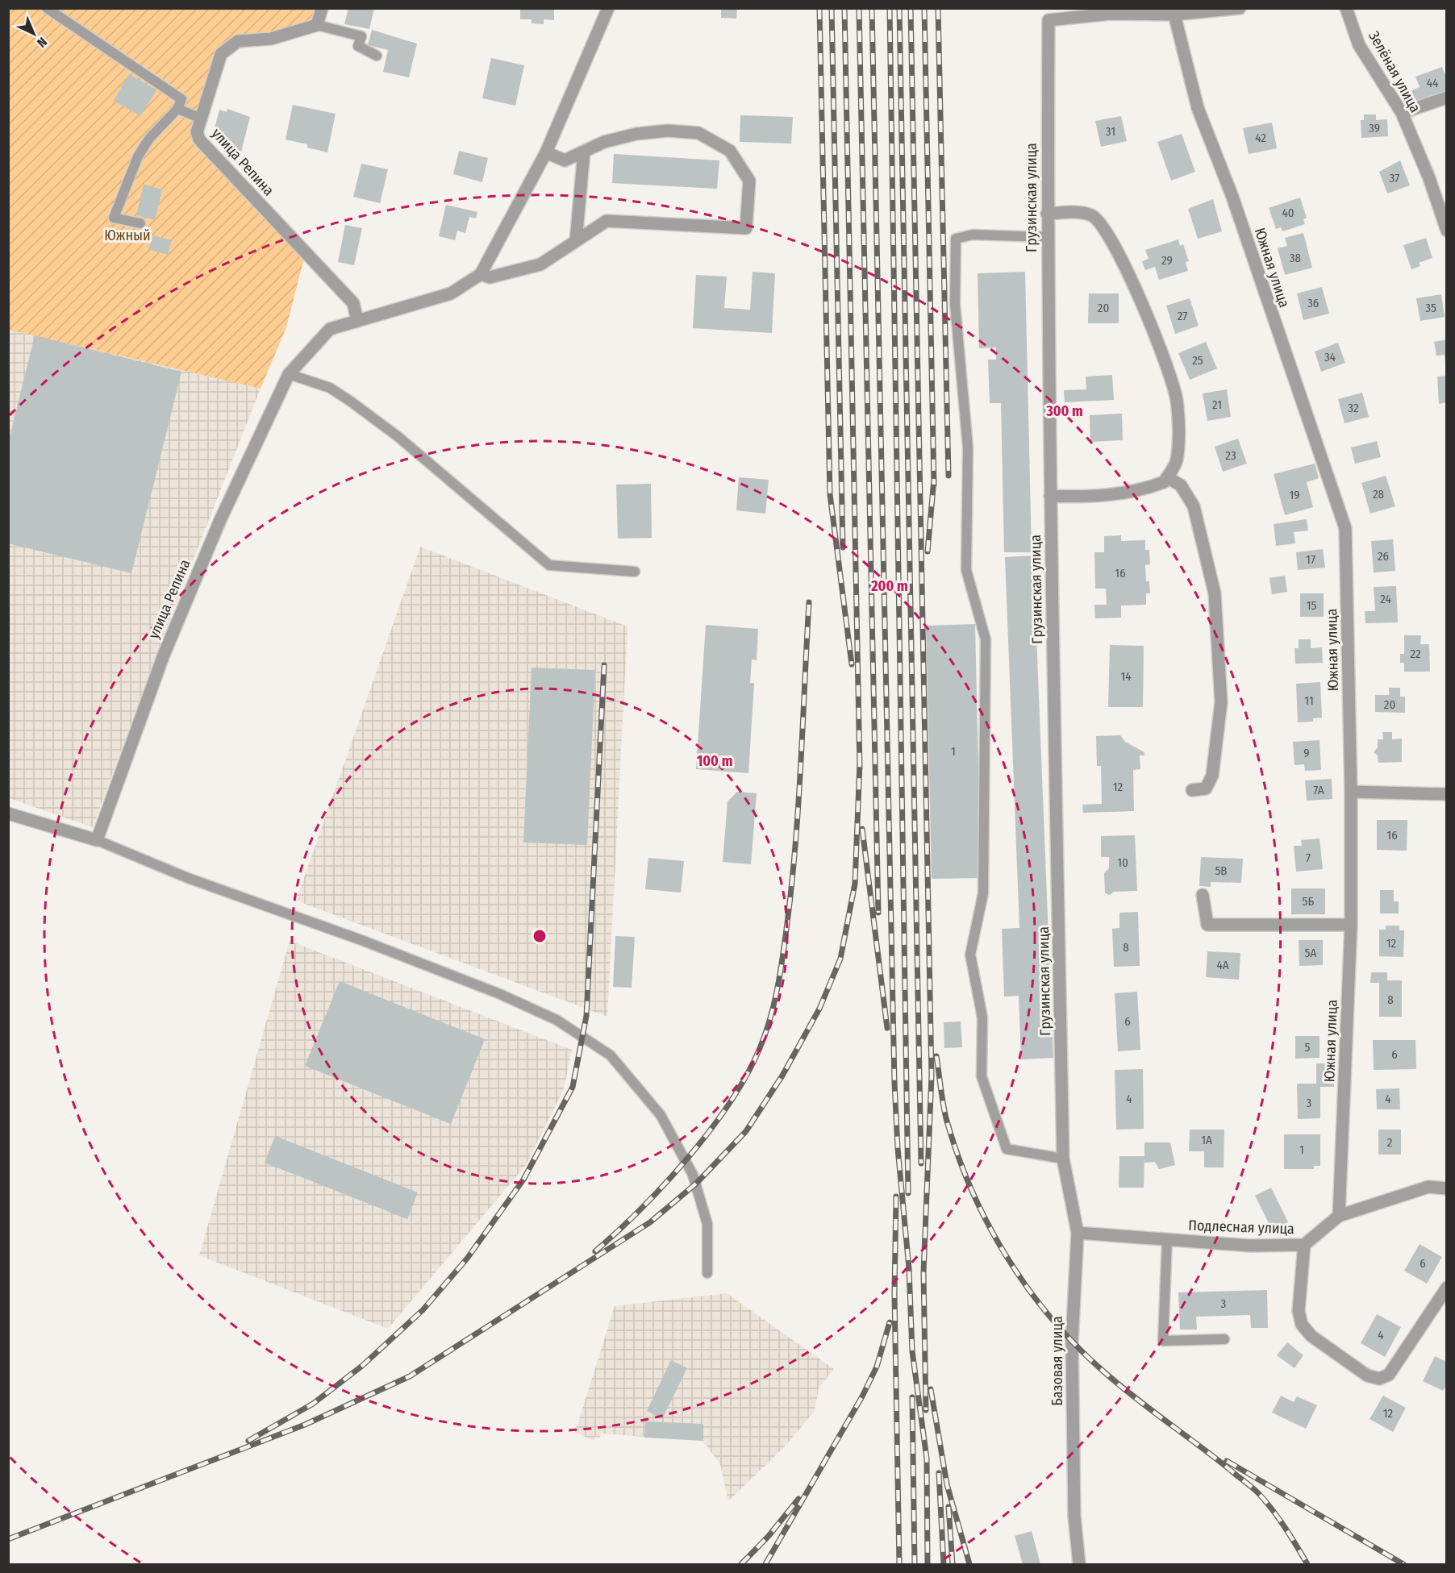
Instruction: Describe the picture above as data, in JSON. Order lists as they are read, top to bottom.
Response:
{
  "streets": {
    "street": [
      "Зелёная улица",
      "улица Репина",
      "Грузинская улица",
      "Южная улица",
      "Подлесная улица",
      "Базовая улица"
    ]
  },
  "crossings": [
    ["Грузинская улица", "Южная улица"],
    ["Грузинская улица", "Базовая улица"],
    ["Южная улица", "Подлесная улица"],
    ["Подлесная улица", "Базовая улица"]
  ],
  "parks": ["Южный"],
  "house_numbers": [
    "44",
    "39",
    "31",
    "42",
    "37",
    "40",
    "38",
    "29",
    "36",
    "20",
    "35",
    "27",
    "34",
    "25",
    "21",
    "32",
    "23",
    "28",
    "19",
    "26",
    "17",
    "16",
    "24",
    "15",
    "22",
    "14",
    "11",
    "20",
    "1",
    "9",
    "12",
    "7А",
    "16",
    "7",
    "10",
    "5В",
    "5Б",
    "12",
    "8",
    "5А",
    "4А",
    "8",
    "6",
    "5",
    "6",
    "4",
    "4",
    "3",
    "1А",
    "2",
    "1",
    "6",
    "3",
    "4",
    "12"
  ],
  "north": "bottom right",
  "rings": ["300 m", "200 m", "100 m"]
}
